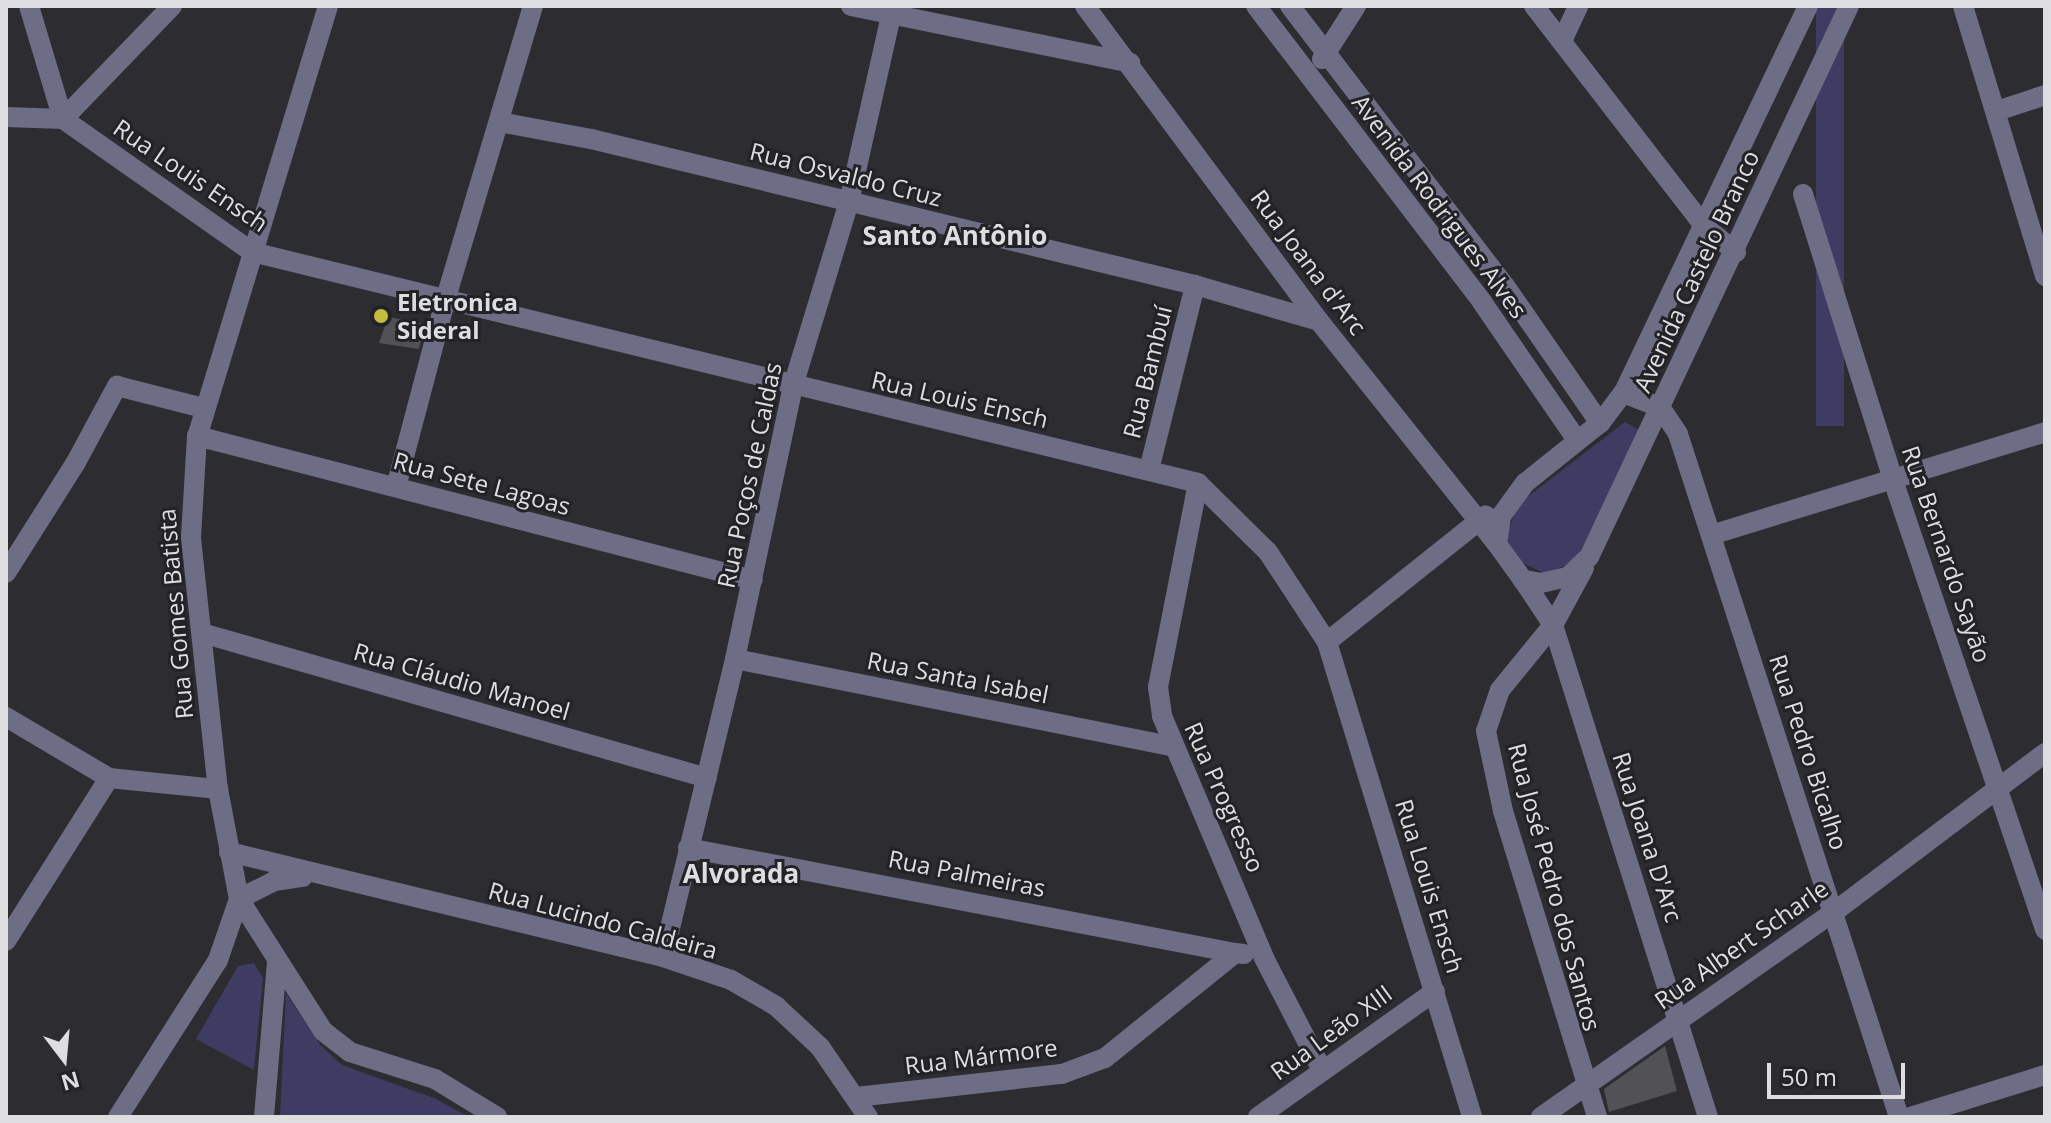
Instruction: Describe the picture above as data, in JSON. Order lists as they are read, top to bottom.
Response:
{
  "streets": {
    "street": [
      "Rua Osvaldo Cruz",
      "Rua Louis Ensch",
      "Avenida Rodrigues Alves",
      "Rua Joana d'Arc",
      "Avenida Castelo Branco",
      "Rua Bambuí",
      "Rua Poços de Caldas",
      "Rua Sete Lagoas",
      "Rua Bernardo Sayão",
      "Rua Gomes Batista",
      "Rua Santa Isabel",
      "Rua Cláudio Manoel",
      "Rua Pedro Bicalho",
      "Rua Progresso",
      "Rua Joana D'Arc",
      "Rua Palmeiras",
      "Rua José Pedro dos Santos",
      "Rua Lucindo Caldeira",
      "Rua Albert Scharle",
      "Rua Leão XIII",
      "Rua Mármore"
    ]
  },
  "crossings": [
    ["Rua Osvaldo Cruz", "Rua Joana d'Arc"],
    ["Rua Osvaldo Cruz", "Rua Bambuí"],
    ["Rua Osvaldo Cruz", "Rua Poços de Caldas"],
    ["Rua Louis Ensch", "Avenida Castelo Branco"],
    ["Rua Louis Ensch", "Rua Bambuí"],
    ["Rua Louis Ensch", "Rua Poços de Caldas"],
    ["Rua Louis Ensch", "Rua Gomes Batista"],
    ["Rua Louis Ensch", "Rua Progresso"],
    ["Rua Louis Ensch", "Rua Leão XIII"],
    ["Avenida Rodrigues Alves", "Avenida Castelo Branco"],
    ["Rua Joana d'Arc", "Avenida Castelo Branco"],
    ["Avenida Castelo Branco", "Rua Pedro Bicalho"],
    ["Avenida Castelo Branco", "Rua Joana D'Arc"],
    ["Avenida Castelo Branco", "Rua José Pedro dos Santos"],
    ["Rua Poços de Caldas", "Rua Sete Lagoas"],
    ["Rua Poços de Caldas", "Rua Santa Isabel"],
    ["Rua Poços de Caldas", "Rua Cláudio Manoel"],
    ["Rua Poços de Caldas", "Rua Palmeiras"],
    ["Rua Poços de Caldas", "Rua Lucindo Caldeira"],
    ["Rua Sete Lagoas", "Rua Gomes Batista"],
    ["Rua Bernardo Sayão", "Rua Albert Scharle"],
    ["Rua Gomes Batista", "Rua Cláudio Manoel"],
    ["Rua Gomes Batista", "Rua Lucindo Caldeira"],
    ["Rua Santa Isabel", "Rua Progresso"],
    ["Rua Pedro Bicalho", "Rua Albert Scharle"],
    ["Rua Progresso", "Rua Leão XIII"],
    ["Rua Joana D'Arc", "Rua José Pedro dos Santos"],
    ["Rua Joana D'Arc", "Rua Albert Scharle"],
    ["Rua Palmeiras", "Rua Mármore"],
    ["Rua José Pedro dos Santos", "Rua Albert Scharle"],
    ["Rua Lucindo Caldeira", "Rua Mármore"]
  ],
  "districts": ["Santo Antônio", "Alvorada"],
  "places": ["Eletronica Sideral"],
  "scale_bar": "50 m",
  "north": "bottom"
}
